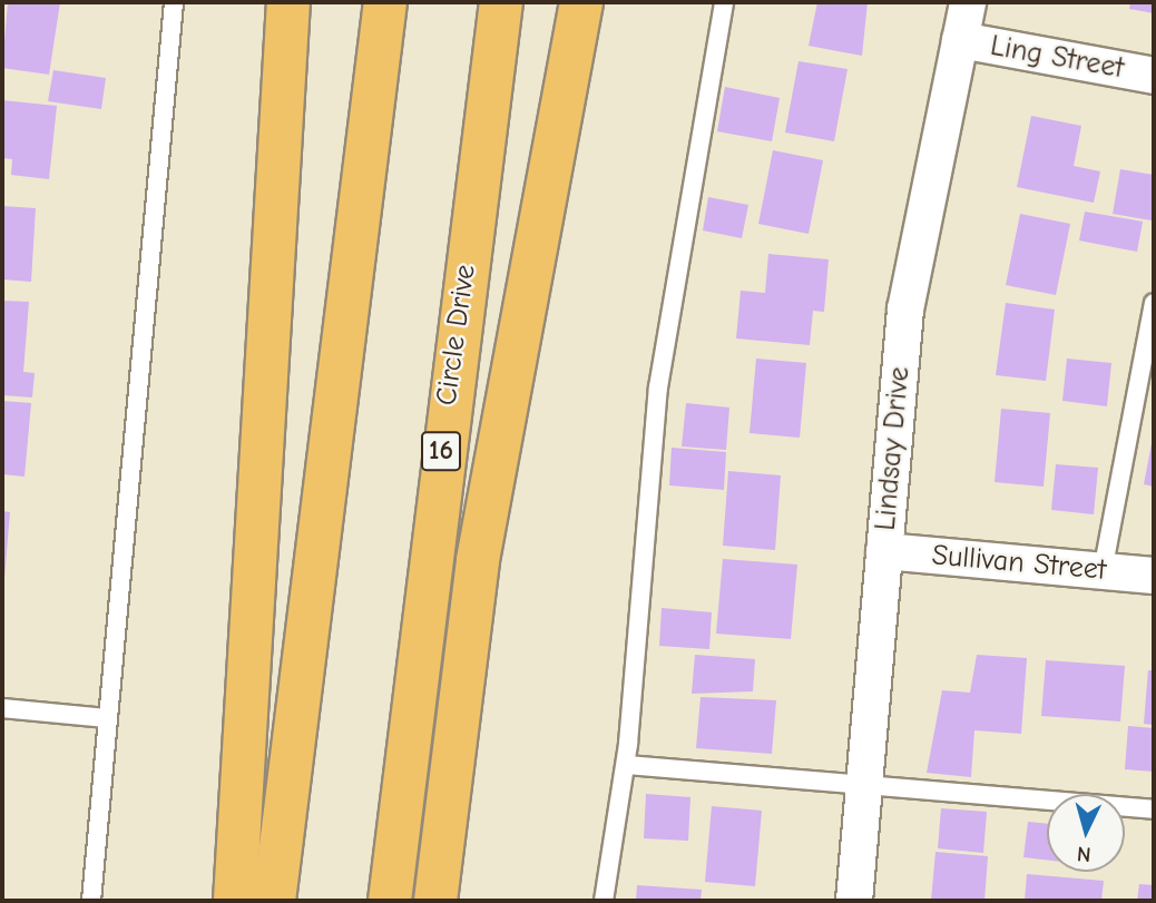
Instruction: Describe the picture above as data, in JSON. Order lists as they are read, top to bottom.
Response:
{
  "streets": {
    "highway": ["Circle Drive", "16"],
    "street": ["Ling Street", "Lindsay Drive", "Sullivan Street"]
  },
  "crossings": [
    ["Ling Street", "Lindsay Drive"],
    ["Lindsay Drive", "Sullivan Street"]
  ],
  "north": "bottom"
}
